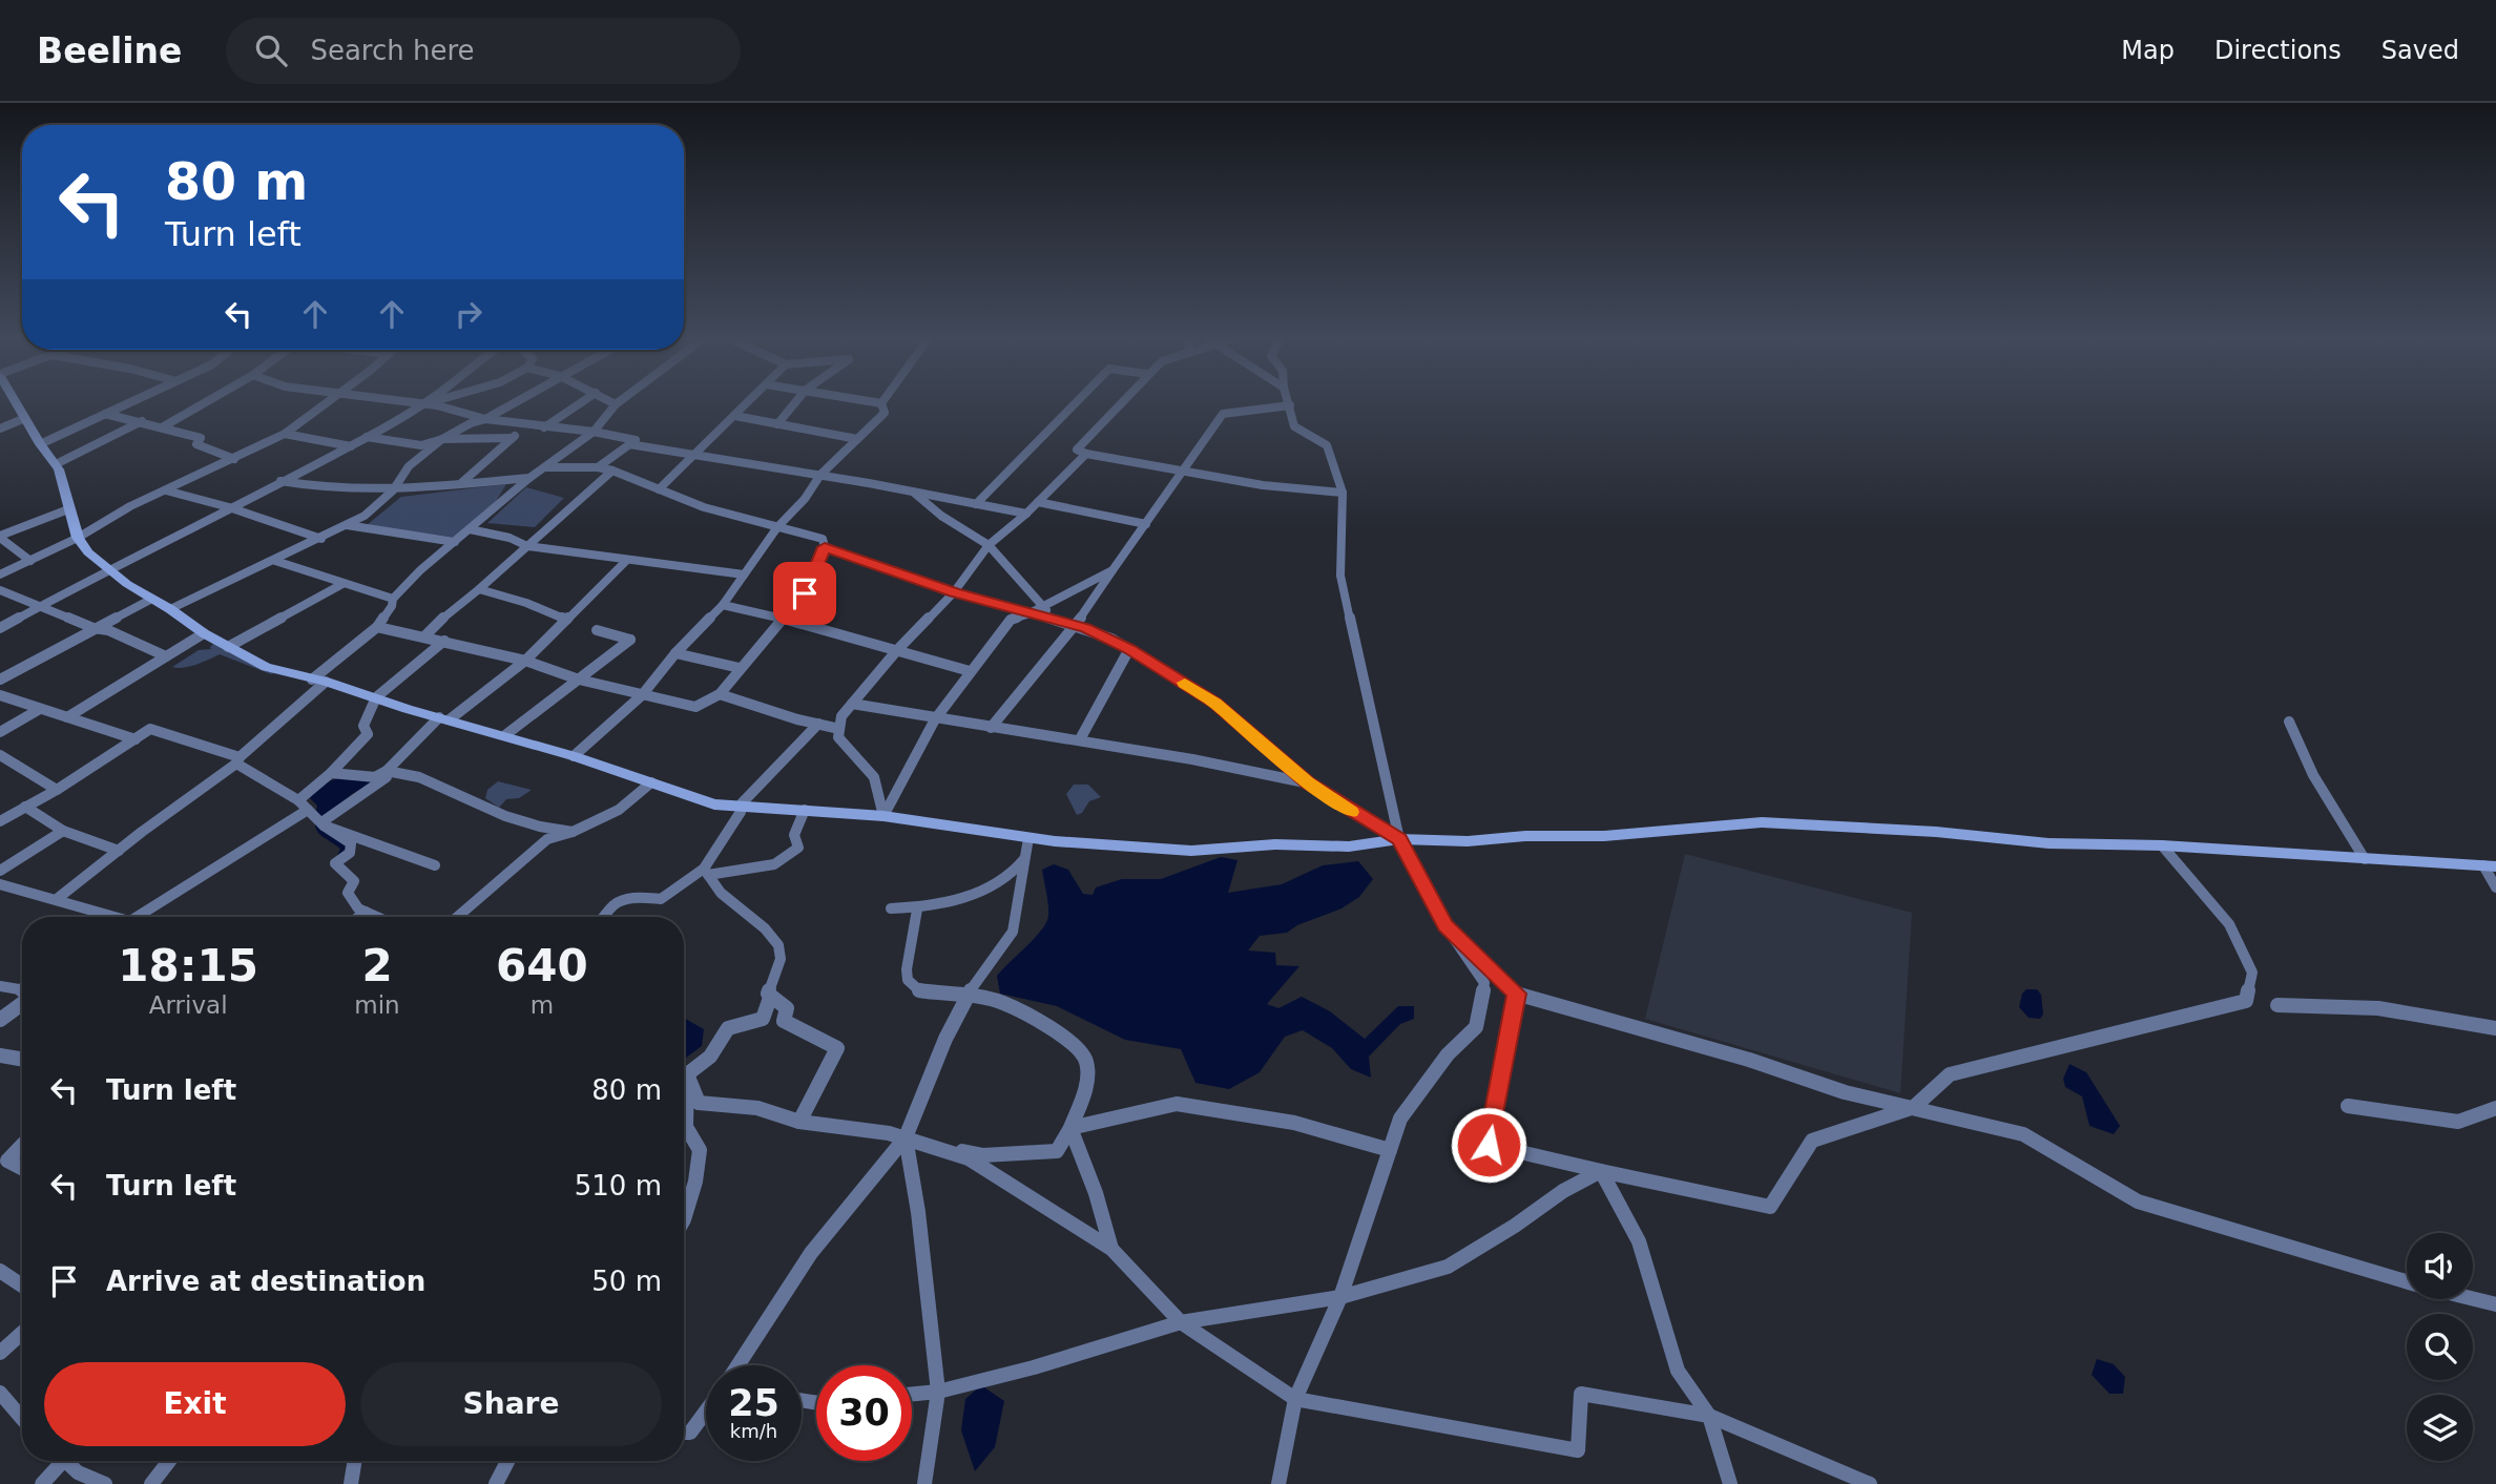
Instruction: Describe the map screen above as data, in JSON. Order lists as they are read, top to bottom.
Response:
{
  "page": {
    "header": "Beeline",
    "search": "Search here",
    "nav": ["Map", "Directions", "Saved"],
    "turn": ["80 m", "Turn left"],
    "eta": [
      "18:15",
      "Arrival",
      "2",
      "min",
      "640",
      "m"
    ],
    "list": [
      {
        "name": "Turn left",
        "value": "80 m"
      },
      {
        "name": "Turn left",
        "value": "510 m"
      },
      {
        "name": "Arrive at destination",
        "value": "50 m"
      }
    ],
    "buttons": ["Exit", "Share"],
    "speed": "25 km/h",
    "limit": "30"
  }
}
